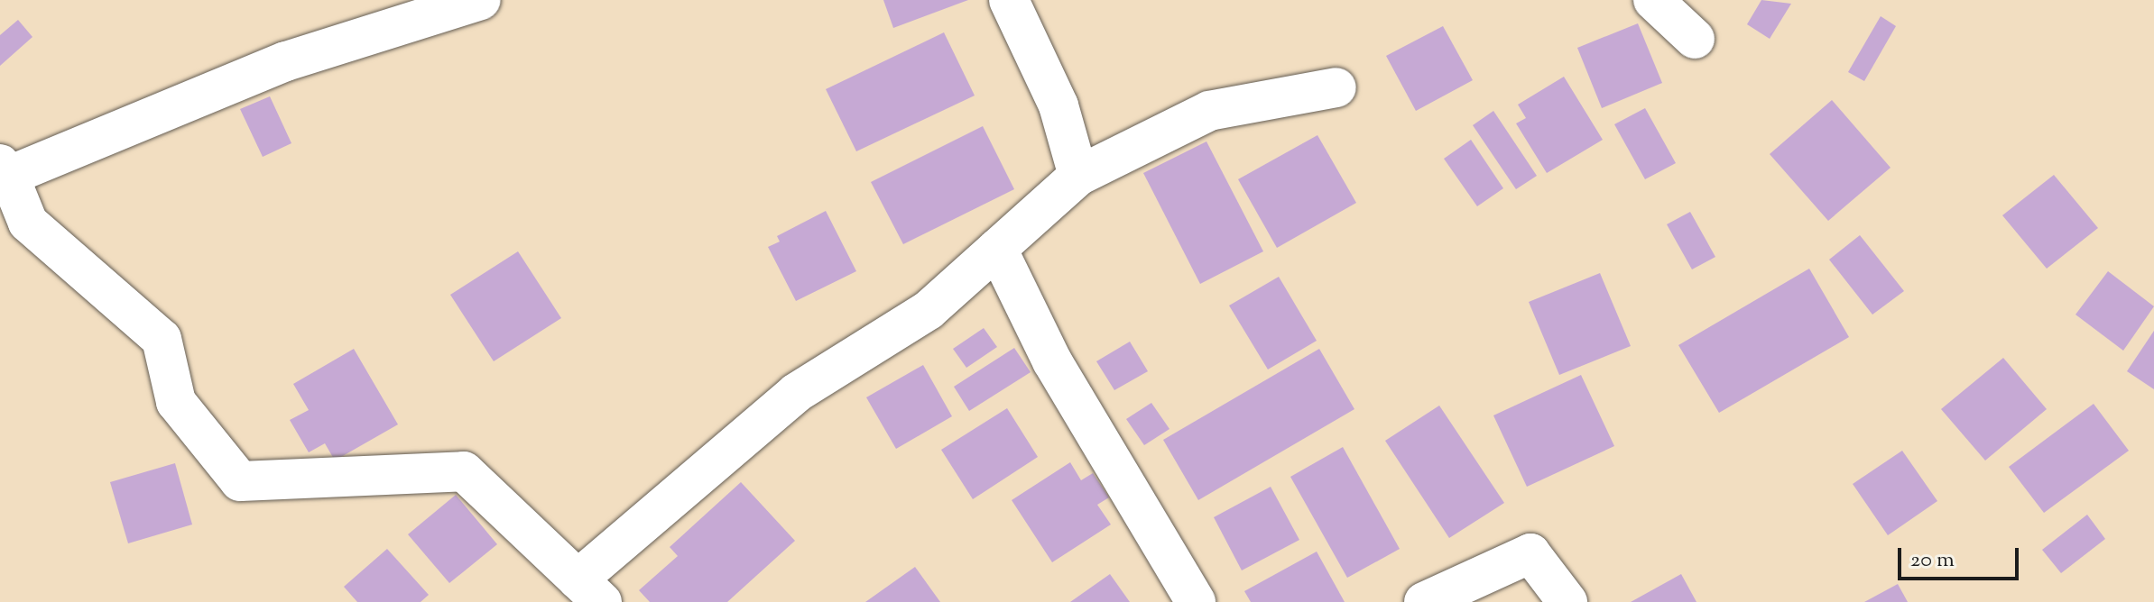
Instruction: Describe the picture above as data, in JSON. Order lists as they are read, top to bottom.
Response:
{
  "scale_bar": "20 m"
}
